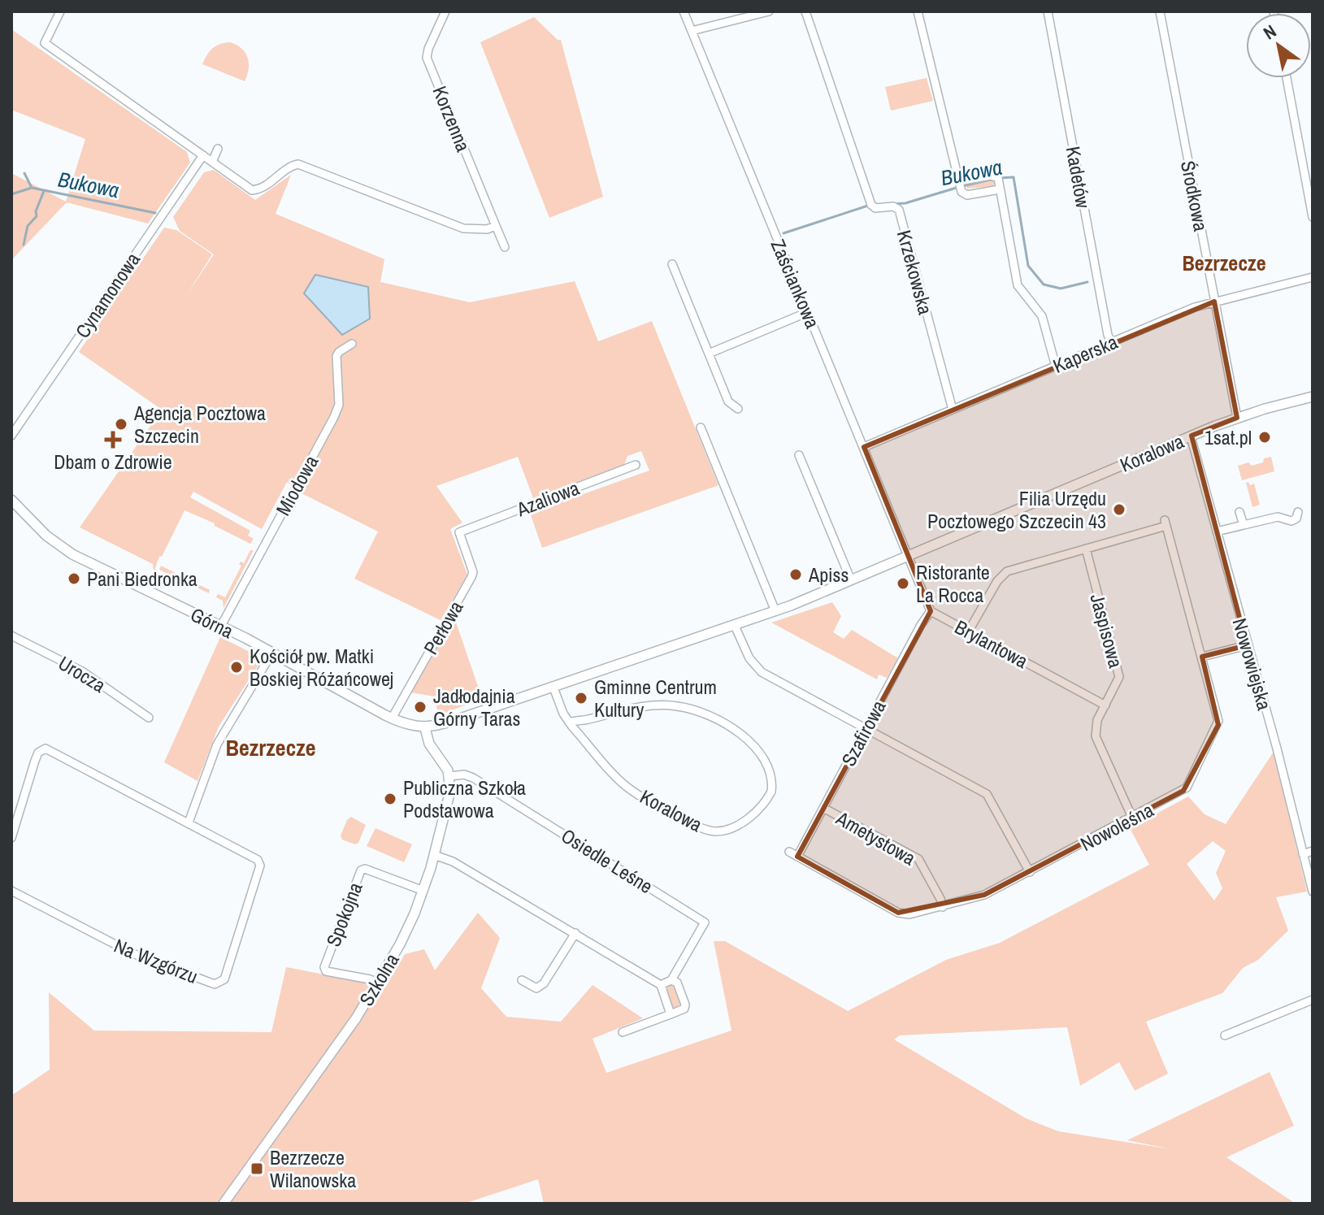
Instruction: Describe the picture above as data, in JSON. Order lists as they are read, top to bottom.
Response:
{
  "streets": {
    "street": [
      "Korzenna",
      "Kadetów",
      "Środkowa",
      "Krzekowska",
      "Zaściankowa",
      "Cynamonowa",
      "Kaperska",
      "Koralowa",
      "Miodowa",
      "Azaliowa",
      "Górna",
      "Perłowa",
      "Jaspisowa",
      "Brylantowa",
      "Nowowiejska",
      "Urocza",
      "Szafirowa",
      "Nowoleśna",
      "Ametystowa",
      "Osiedle Leśne",
      "Spokojna",
      "Na Wzgórzu",
      "Szkolna"
    ]
  },
  "crossings": [
    ["Kadetów", "Kaperska"],
    ["Środkowa", "Kaperska"],
    ["Środkowa", "Koralowa"],
    ["Krzekowska", "Kaperska"],
    ["Zaściankowa", "Kaperska"],
    ["Zaściankowa", "Koralowa"],
    ["Koralowa", "Górna"],
    ["Koralowa", "Nowowiejska"],
    ["Miodowa", "Górna"],
    ["Azaliowa", "Perłowa"],
    ["Górna", "Perłowa"],
    ["Jaspisowa", "Brylantowa"],
    ["Jaspisowa", "Nowoleśna"],
    ["Brylantowa", "Szafirowa"],
    ["Szafirowa", "Nowoleśna"],
    ["Szafirowa", "Ametystowa"],
    ["Nowoleśna", "Ametystowa"],
    ["Osiedle Leśne", "Szkolna"],
    ["Spokojna", "Szkolna"]
  ],
  "districts": ["Bezrzecze", "Bezrzecze"],
  "water": ["Bukowa"],
  "places": {
    "other": [
      "Agencja Pocztowa Szczecin",
      "1sat.pl",
      "Filia Urzędu Pocztowego Szczecin 43",
      "Apiss",
      "Pani Biedronka",
      "Ristorante La Rocca",
      "Kościół pw. Matki Boskiej Różańcowej",
      "Gminne Centrum Kultury",
      "Jadłodajnia Górny Taras",
      "Publiczna Szkoła Podstawowa"
    ],
    "health": ["Dbam o Zdrowie"],
    "transit": ["Bezrzecze Wilanowska"]
  },
  "north": "top left"
}
